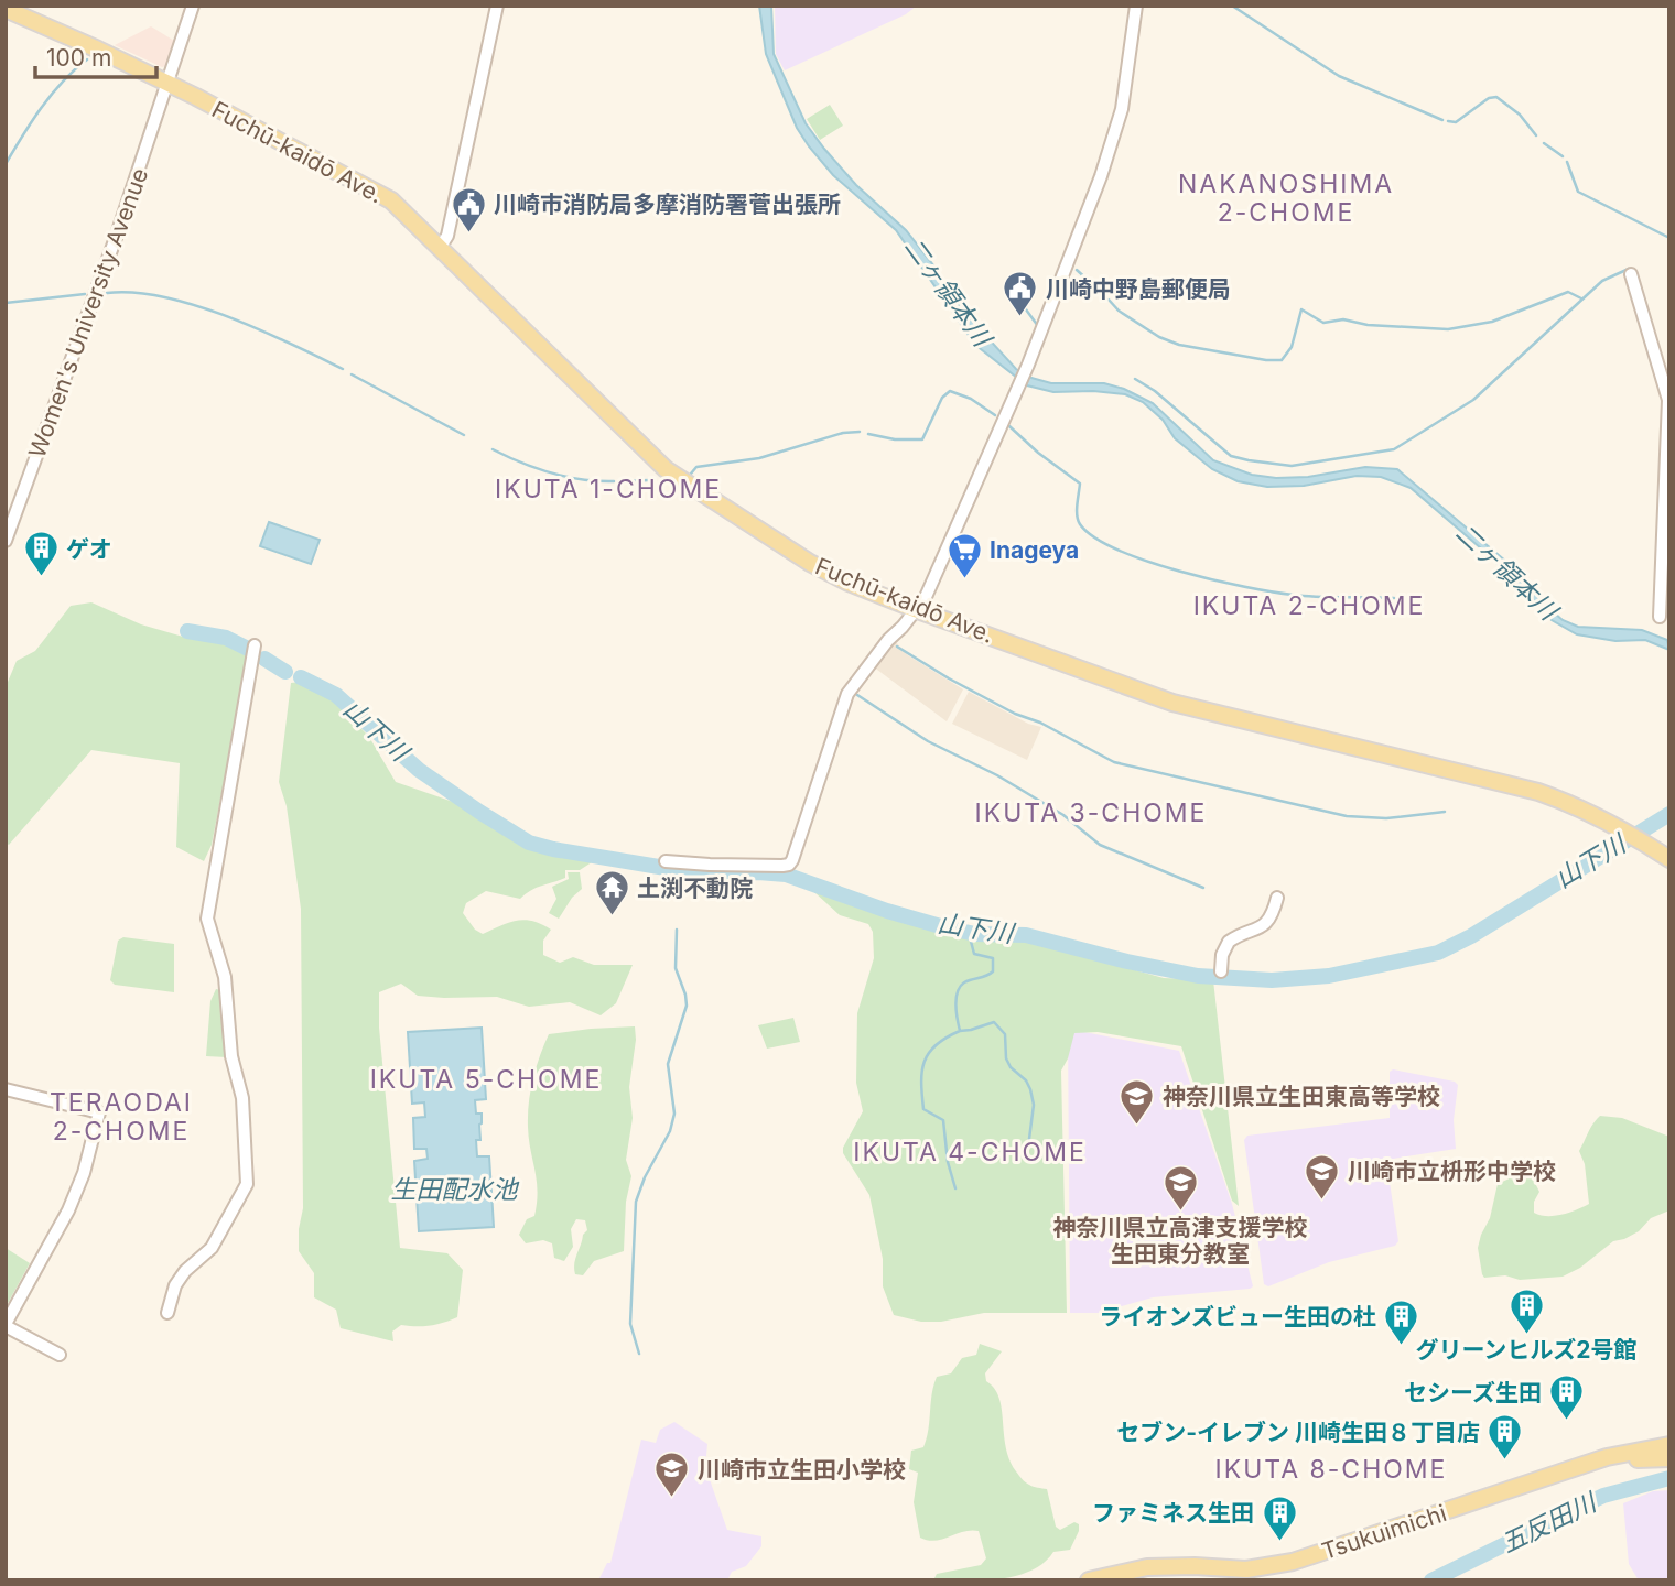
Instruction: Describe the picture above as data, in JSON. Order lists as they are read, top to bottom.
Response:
{
  "streets": {
    "main road": ["Fuchū-kaidō Ave.", "Tsukuimichi"],
    "street": ["Women's University Avenue"]
  },
  "crossings": [
    ["Fuchū-kaidō Ave.", "Women's University Avenue"]
  ],
  "districts": [
    "NAKANOSHIMA 2-CHOME",
    "IKUTA 1-CHOME",
    "IKUTA 2-CHOME",
    "IKUTA 3-CHOME",
    "IKUTA 5-CHOME",
    "TERAODAI 2-CHOME",
    "IKUTA 4-CHOME",
    "IKUTA 8-CHOME"
  ],
  "water": [
    "二ヶ領本川",
    "山下川",
    "生田配水池",
    "五反田川"
  ],
  "places": {
    "public building": ["川崎市消防局多摩消防署菅出張所", "川崎中野島郵便局"],
    "building": [
      "ゲオ",
      "グリーンヒルズ2号館",
      "ライオンズビュー生田の杜",
      "セシーズ生田",
      "セブン-イレブン 川崎生田８丁目店",
      "ファミネス生田"
    ],
    "supermarket": ["Inageya"],
    "temple": ["土渕不動院"],
    "school or university": [
      "神奈川県立生田東高等学校",
      "川崎市立枡形中学校",
      "神奈川県立高津支援学校 生田東分教室",
      "川崎市立生田小学校"
    ]
  },
  "scale_bar": "100 m"
}
